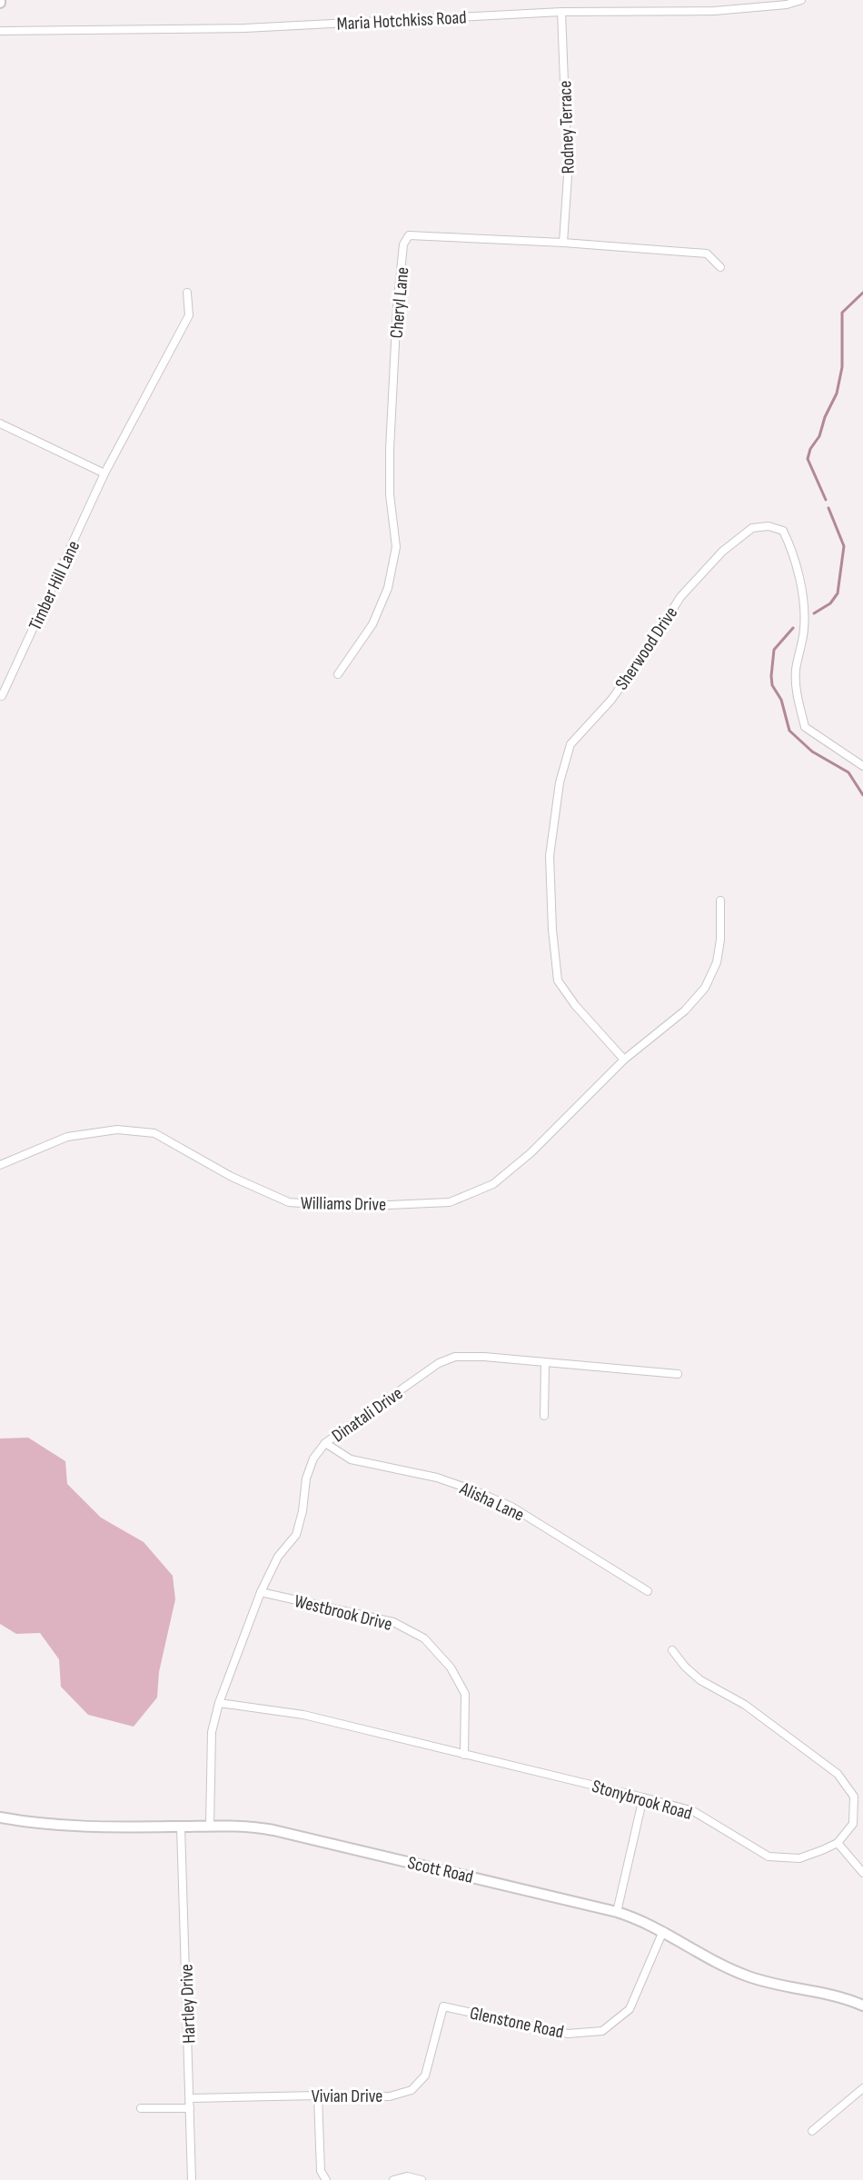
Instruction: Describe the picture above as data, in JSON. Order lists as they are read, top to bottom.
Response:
{
  "streets": {
    "main road": ["Scott Road"],
    "street": [
      "Maria Hotchkiss Road",
      "Rodney Terrace",
      "Cheryl Lane",
      "Timber Hill Lane",
      "Sherwood Drive",
      "Williams Drive",
      "Dinatali Drive",
      "Alisha Lane",
      "Westbrook Drive",
      "Stonybrook Road",
      "Hartley Drive",
      "Glenstone Road",
      "Vivian Drive"
    ]
  },
  "crossings": [
    ["Maria Hotchkiss Road", "Rodney Terrace"],
    ["Rodney Terrace", "Cheryl Lane"],
    ["Sherwood Drive", "Williams Drive"],
    ["Dinatali Drive", "Alisha Lane"],
    ["Dinatali Drive", "Westbrook Drive"],
    ["Dinatali Drive", "Stonybrook Road"],
    ["Dinatali Drive", "Scott Road"],
    ["Westbrook Drive", "Stonybrook Road"],
    ["Scott Road", "Hartley Drive"],
    ["Scott Road", "Glenstone Road"],
    ["Hartley Drive", "Vivian Drive"],
    ["Glenstone Road", "Vivian Drive"]
  ]
}
